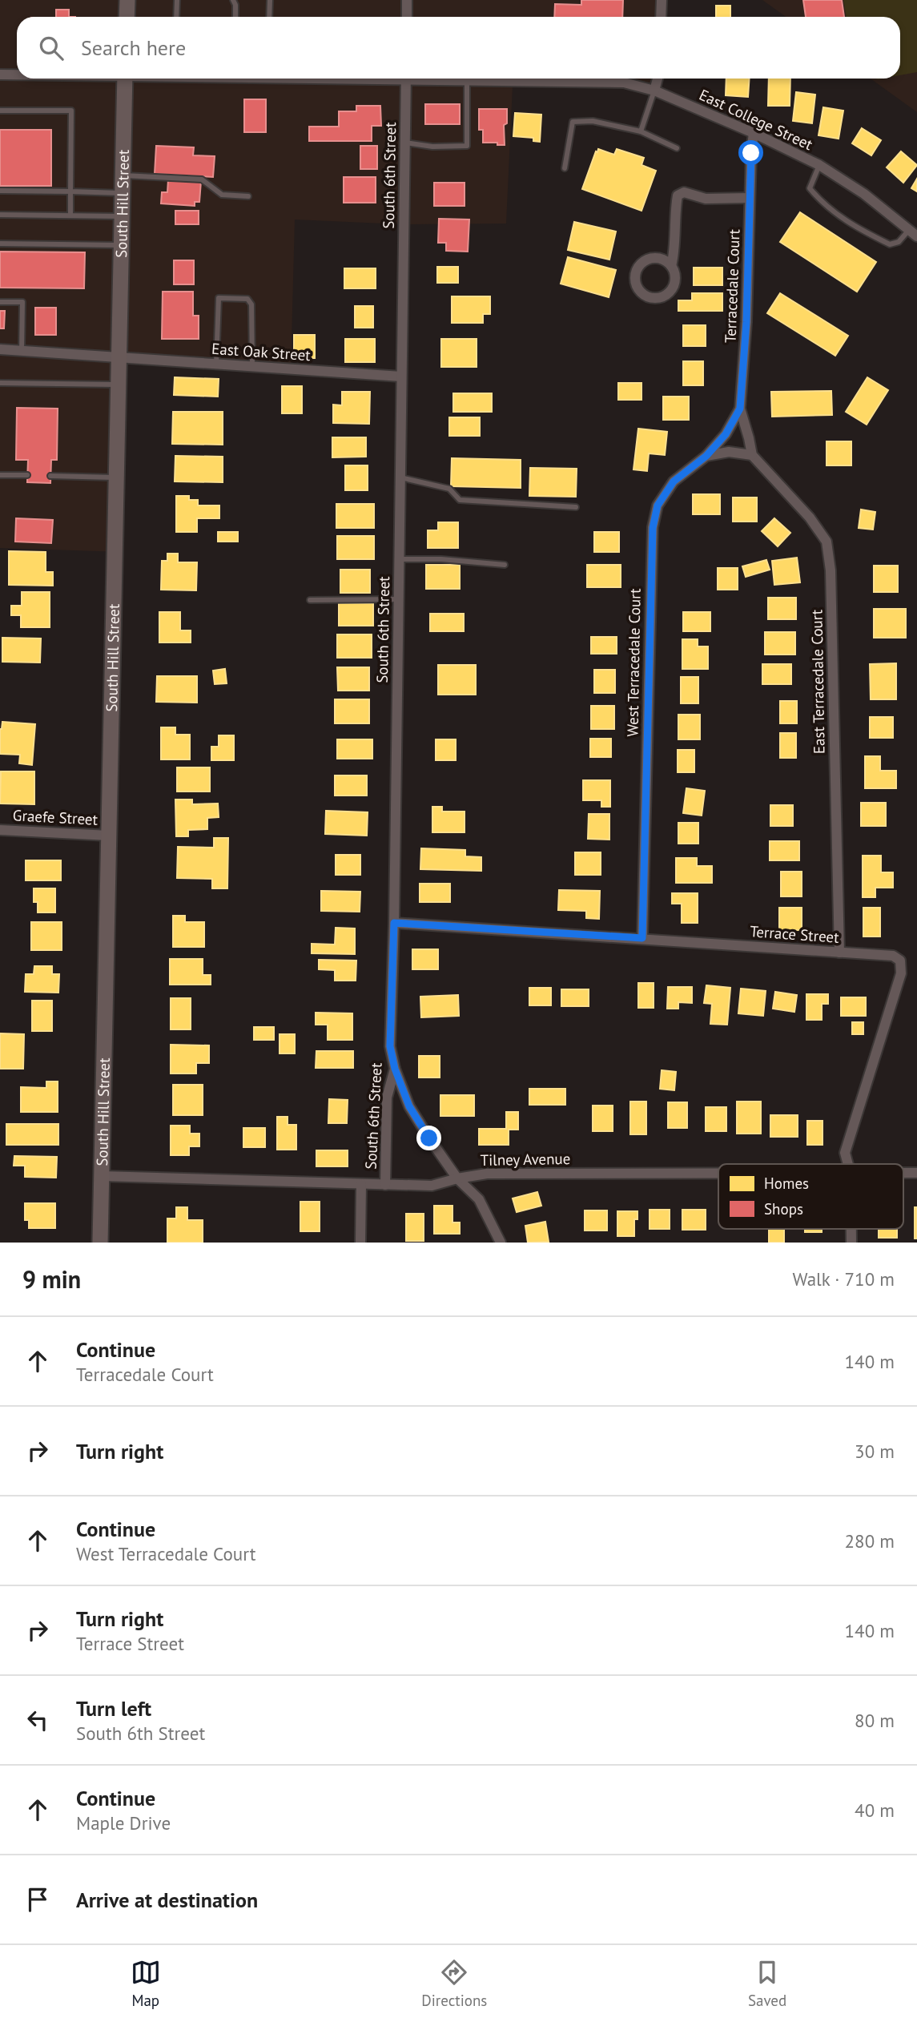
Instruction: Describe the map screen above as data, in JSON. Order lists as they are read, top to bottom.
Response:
{
  "streets": {
    "main road": ["South Hill Street"],
    "street": [
      "East College Street",
      "South 6th Street",
      "Terracedale Court",
      "East Oak Street",
      "West Terracedale Court",
      "East Terracedale Court",
      "Graefe Street",
      "Terrace Street",
      "Tilney Avenue"
    ]
  },
  "crossings": [
    ["East College Street", "Terracedale Court"],
    ["South 6th Street", "East Oak Street"],
    ["South 6th Street", "Terrace Street"],
    ["South 6th Street", "Tilney Avenue"],
    ["South Hill Street", "East Oak Street"],
    ["South Hill Street", "Graefe Street"],
    ["South Hill Street", "Tilney Avenue"],
    ["Terracedale Court", "West Terracedale Court"],
    ["Terracedale Court", "East Terracedale Court"],
    ["West Terracedale Court", "Terrace Street"],
    ["East Terracedale Court", "Terrace Street"]
  ],
  "legend": ["Homes", "Shops"],
  "page": {
    "search": "Search here",
    "heading": ["9 min", "Walk · 710 m"],
    "list": [
      ["Continue", "Terracedale Court", "140 m"],
      ["Turn right", "30 m"],
      ["Continue", "West Terracedale Court", "280 m"],
      ["Turn right", "Terrace Street", "140 m"],
      ["Turn left", "South 6th Street", "80 m"],
      ["Continue", "Maple Drive", "40 m"],
      "Arrive at destination"
    ],
    "nav": ["Map", "Directions", "Saved"]
  }
}
